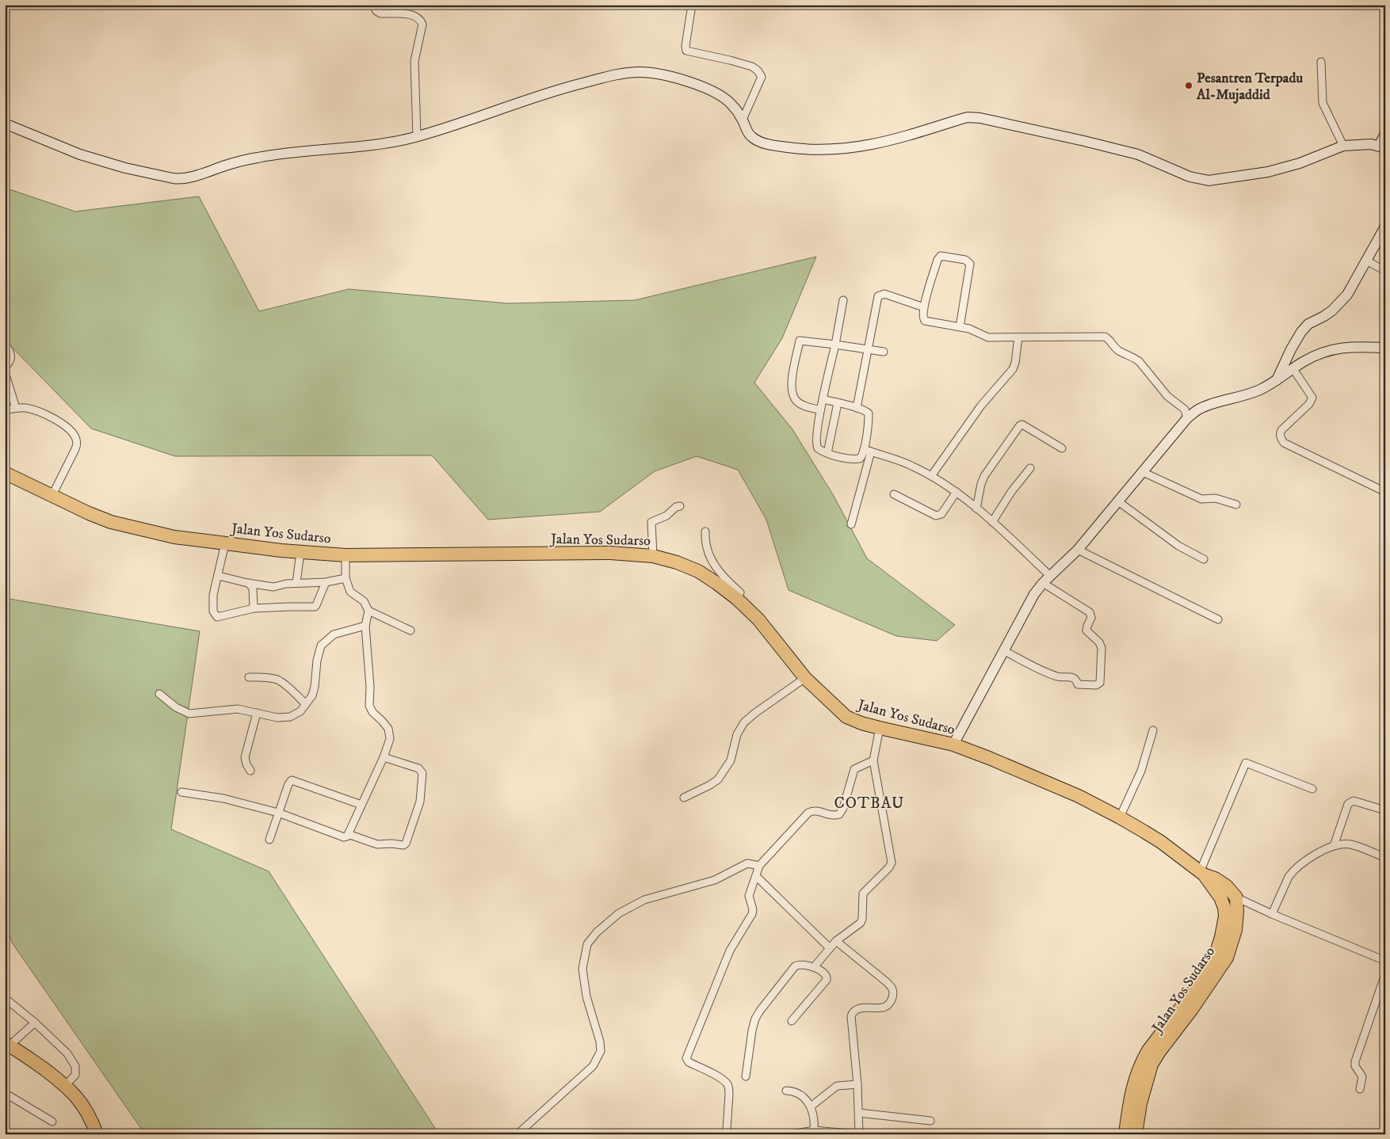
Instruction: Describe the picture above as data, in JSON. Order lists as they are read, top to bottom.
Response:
{
  "streets": {
    "highway": ["Jalan Yos Sudarso"]
  },
  "districts": ["COTBAU"],
  "places": ["Pesantren Terpadu Al-Mujaddid"]
}
